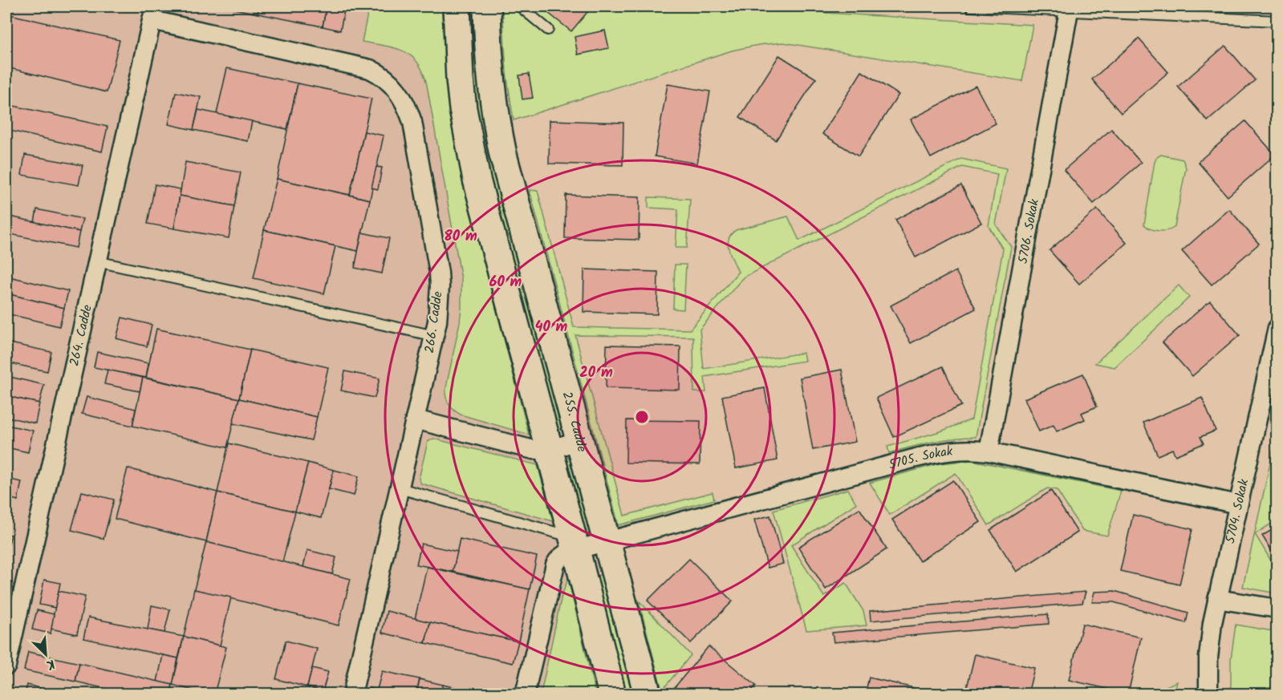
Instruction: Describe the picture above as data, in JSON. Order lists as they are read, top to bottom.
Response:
{
  "streets": {
    "main road": ["255. Cadde"],
    "street": [
      "5706. Sokak",
      "266. Cadde",
      "264. Cadde",
      "5705. Sokak",
      "5704. Sokak"
    ]
  },
  "crossings": [
    ["5706. Sokak", "5705. Sokak"],
    ["266. Cadde", "264. Cadde"],
    ["255. Cadde", "5705. Sokak"],
    ["5705. Sokak", "5704. Sokak"]
  ],
  "north": "bottom right",
  "rings": [
    "80 m",
    "60 m",
    "40 m",
    "20 m"
  ]
}
